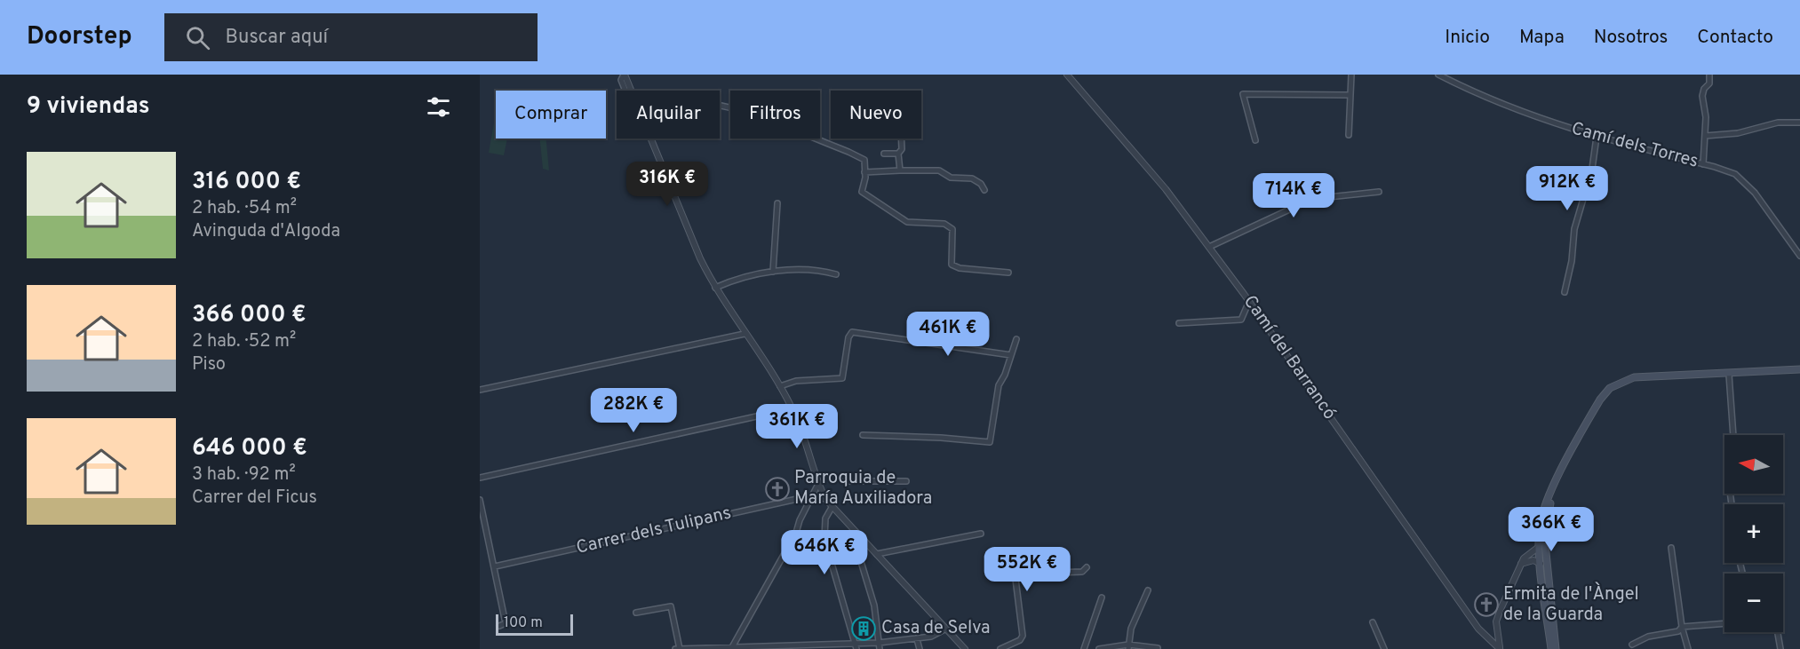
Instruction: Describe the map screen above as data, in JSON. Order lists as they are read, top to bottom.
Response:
{
  "streets": {
    "street": ["Camí dels Torres", "Camí del Barrancó", "Carrer dels Tulipans"]
  },
  "places": {
    "church": ["Parroquia de María Auxiliadora", "Ermita de l'Àngel de la Guarda"],
    "building": ["Casa de Selva"]
  },
  "scale_bar": "100 m",
  "north": "left",
  "page": {
    "header": "Doorstep",
    "search": "Buscar aquí",
    "nav": [
      "Inicio",
      "Mapa",
      "Nosotros",
      "Contacto"
    ],
    "heading": "9 viviendas",
    "chip": [
      "Comprar",
      "Alquilar",
      "Filtros",
      "Nuevo"
    ],
    "list": [
      {
        "name": "316 000 €",
        "note": "2 hab. · 54 m² · Avinguda d'Algoda"
      },
      {
        "name": "366 000 €",
        "note": "2 hab. · 52 m² · Piso"
      },
      {
        "name": "646 000 €",
        "note": "3 hab. · 92 m² · Carrer del Ficus"
      }
    ],
    "price": [
      "316K €",
      "912K €",
      "714K €",
      "461K €",
      "282K €",
      "361K €",
      "366K €",
      "646K €",
      "552K €"
    ],
    "map_buttons": ["+", "−"],
    "scale": "100 m"
  }
}
